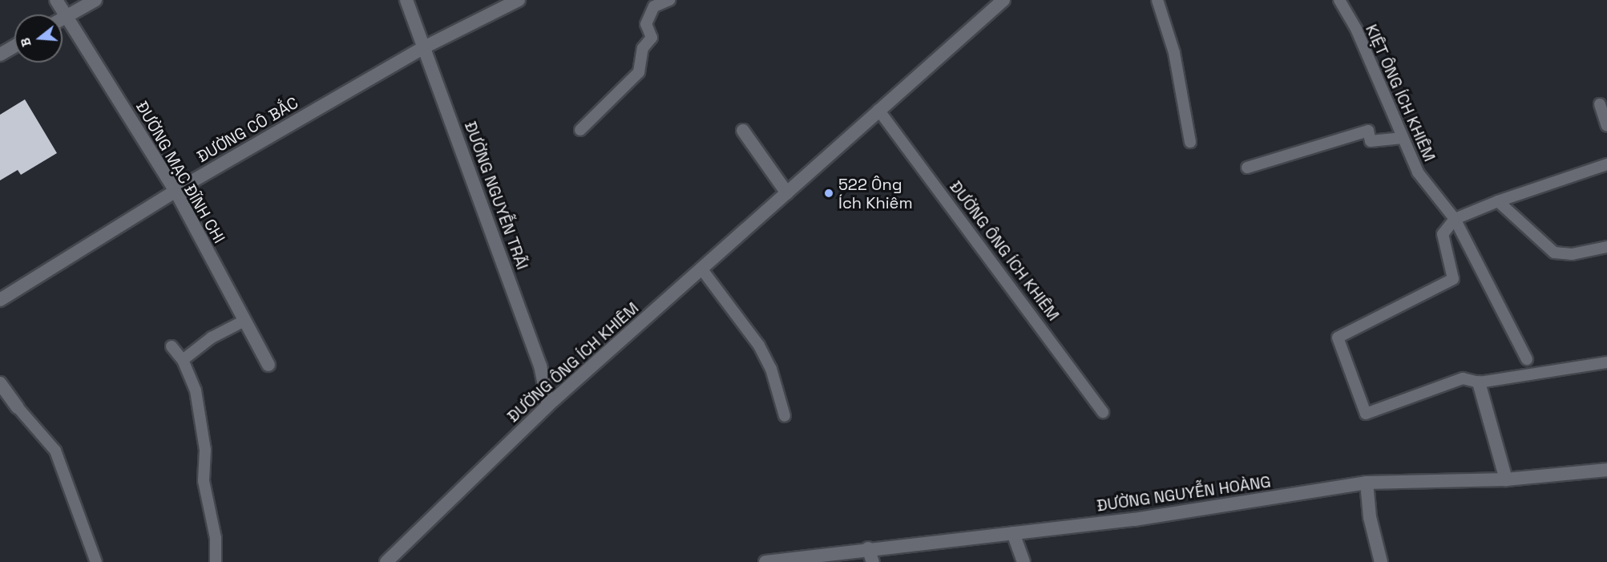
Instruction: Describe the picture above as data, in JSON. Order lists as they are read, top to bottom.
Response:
{
  "streets": {
    "street": [
      "ĐƯỜNG CÔ BẮC",
      "ĐƯỜNG MẠC ĐĨNH CHI",
      "ĐƯỜNG NGUYỄN TRÃI",
      "ĐƯỜNG ÔNG ÍCH KHIÊM",
      "ĐƯỜNG NGUYỄN HOÀNG"
    ],
    "lane": ["KIỆT ÔNG ÍCH KHIÊM"]
  },
  "crossings": [
    ["ĐƯỜNG CÔ BẮC", "ĐƯỜNG MẠC ĐĨNH CHI"],
    ["ĐƯỜNG CÔ BẮC", "ĐƯỜNG NGUYỄN TRÃI"],
    ["ĐƯỜNG NGUYỄN TRÃI", "ĐƯỜNG ÔNG ÍCH KHIÊM"]
  ],
  "places": ["522 Ông Ích Khiêm"],
  "north": "left"
}
